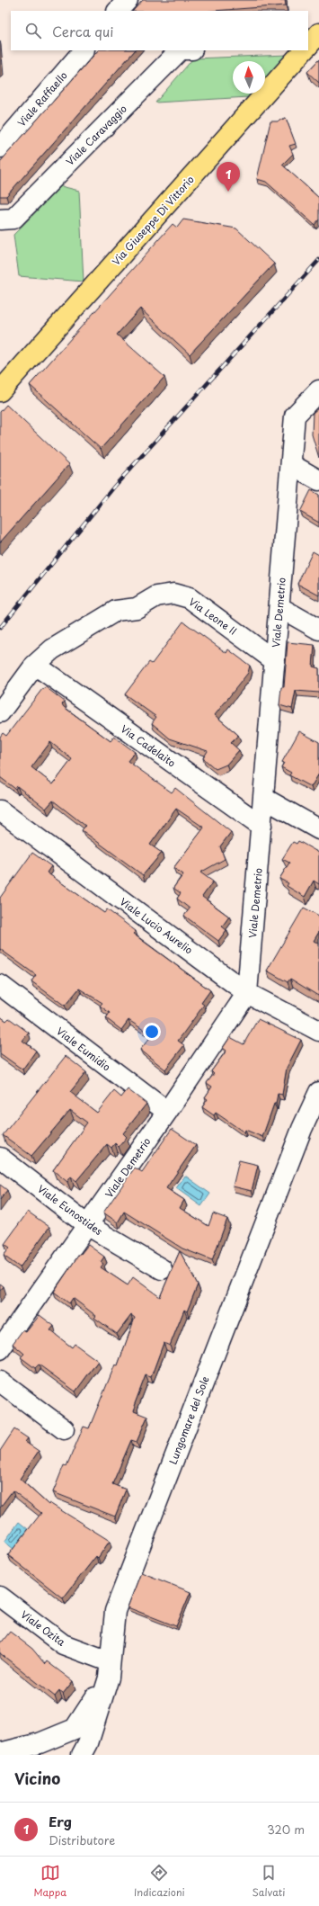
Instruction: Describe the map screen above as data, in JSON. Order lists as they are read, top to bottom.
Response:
{
  "streets": {
    "main road": ["Via Giuseppe Di Vittorio"],
    "street": [
      "Viale Raffaello",
      "Viale Caravaggio",
      "Viale Demetrio",
      "Via Leone II",
      "Via Cadelaito",
      "Viale Lucio Aurelio",
      "Viale Eumidio",
      "Viale Eunostides",
      "Lungomare del Sole",
      "Viale Ozita"
    ]
  },
  "crossings": [
    ["Viale Demetrio", "Via Leone II"],
    ["Viale Demetrio", "Via Cadelaito"],
    ["Viale Demetrio", "Viale Lucio Aurelio"],
    ["Viale Demetrio", "Viale Eumidio"],
    ["Viale Demetrio", "Viale Eunostides"],
    ["Via Leone II", "Via Cadelaito"],
    ["Lungomare del Sole", "Viale Ozita"]
  ],
  "north": "top",
  "page": {
    "search": "Cerca qui",
    "pins": "1",
    "heading": "Vicino",
    "list": [
      {
        "mark": "1",
        "name": "Erg",
        "note": "Distributore",
        "value": "320 m"
      }
    ],
    "nav": ["Mappa", "Indicazioni", "Salvati"]
  }
}
